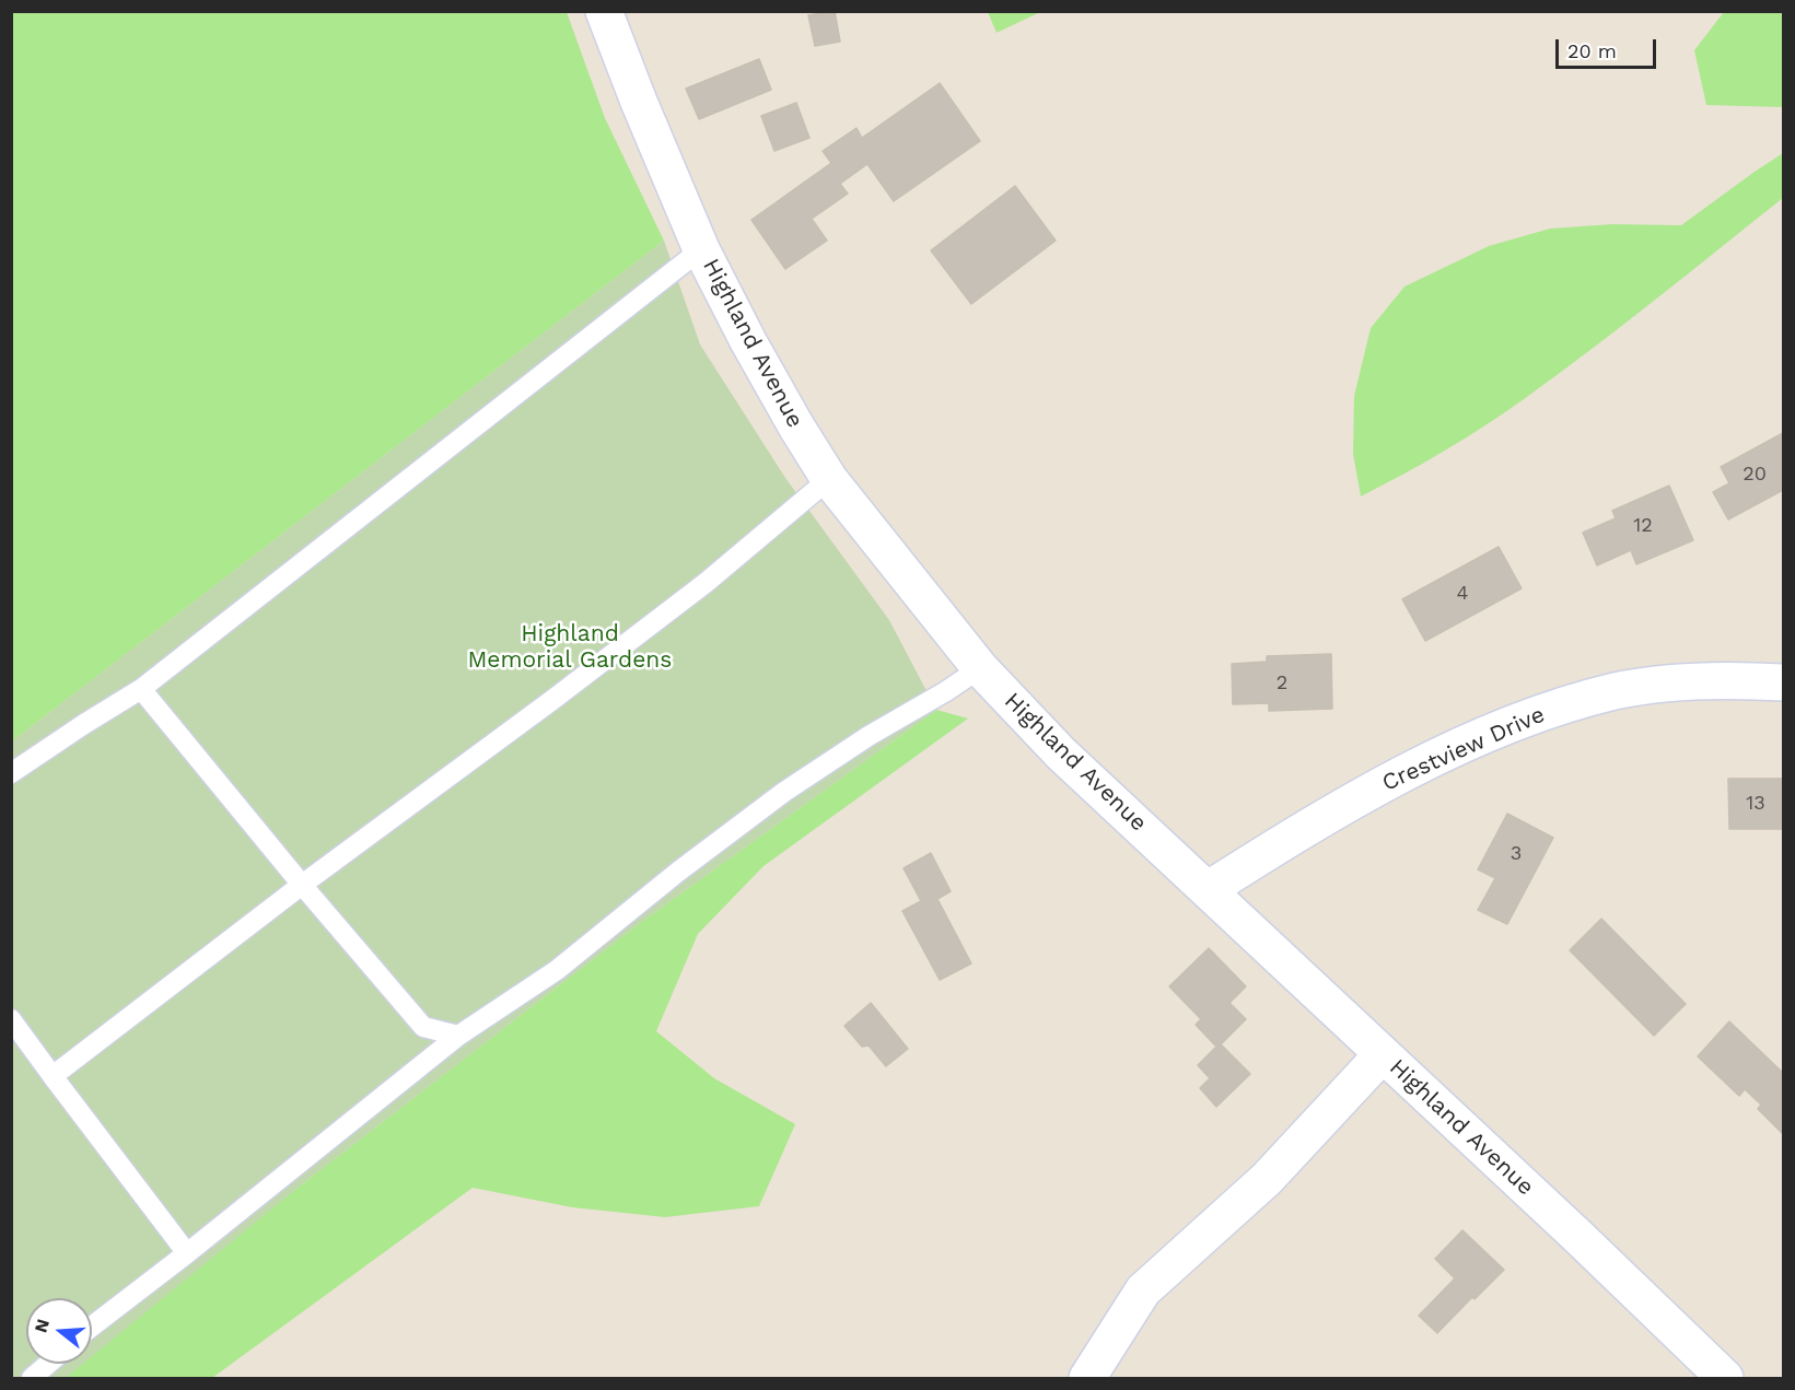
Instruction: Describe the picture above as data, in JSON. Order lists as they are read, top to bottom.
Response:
{
  "streets": {
    "street": ["Highland Avenue", "Crestview Drive"]
  },
  "crossings": [
    ["Highland Avenue", "Crestview Drive"]
  ],
  "parks": ["Highland Memorial Gardens"],
  "house_numbers": [
    "20",
    "12",
    "4",
    "2",
    "13",
    "3"
  ],
  "scale_bar": "20 m",
  "north": "left"
}
